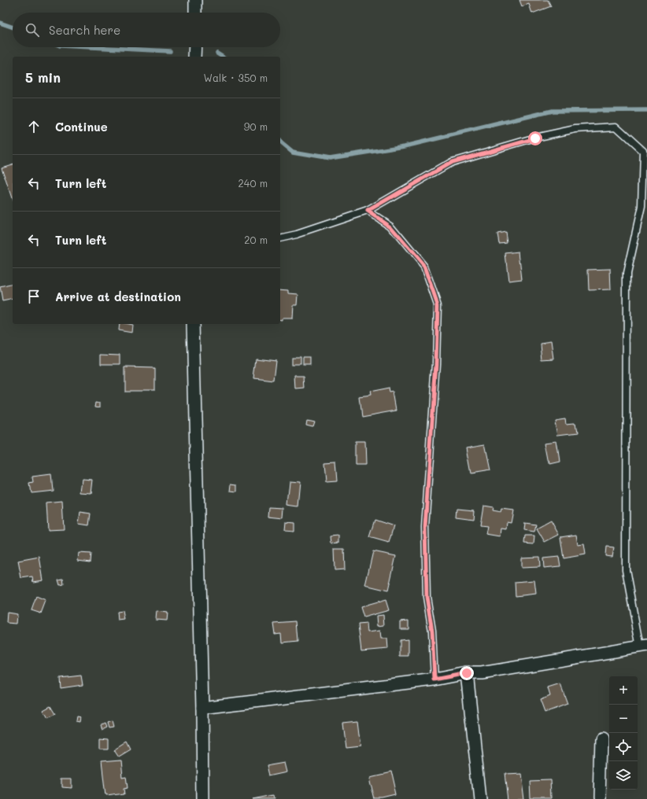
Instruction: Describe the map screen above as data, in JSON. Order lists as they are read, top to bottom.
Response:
{
  "page": {
    "search": "Search here",
    "heading": ["5 min", "Walk · 350 m"],
    "list": [
      ["Continue", "90 m"],
      ["Turn left", "240 m"],
      ["Turn left", "20 m"],
      "Arrive at destination"
    ],
    "map_buttons": ["+", "−"]
  }
}
